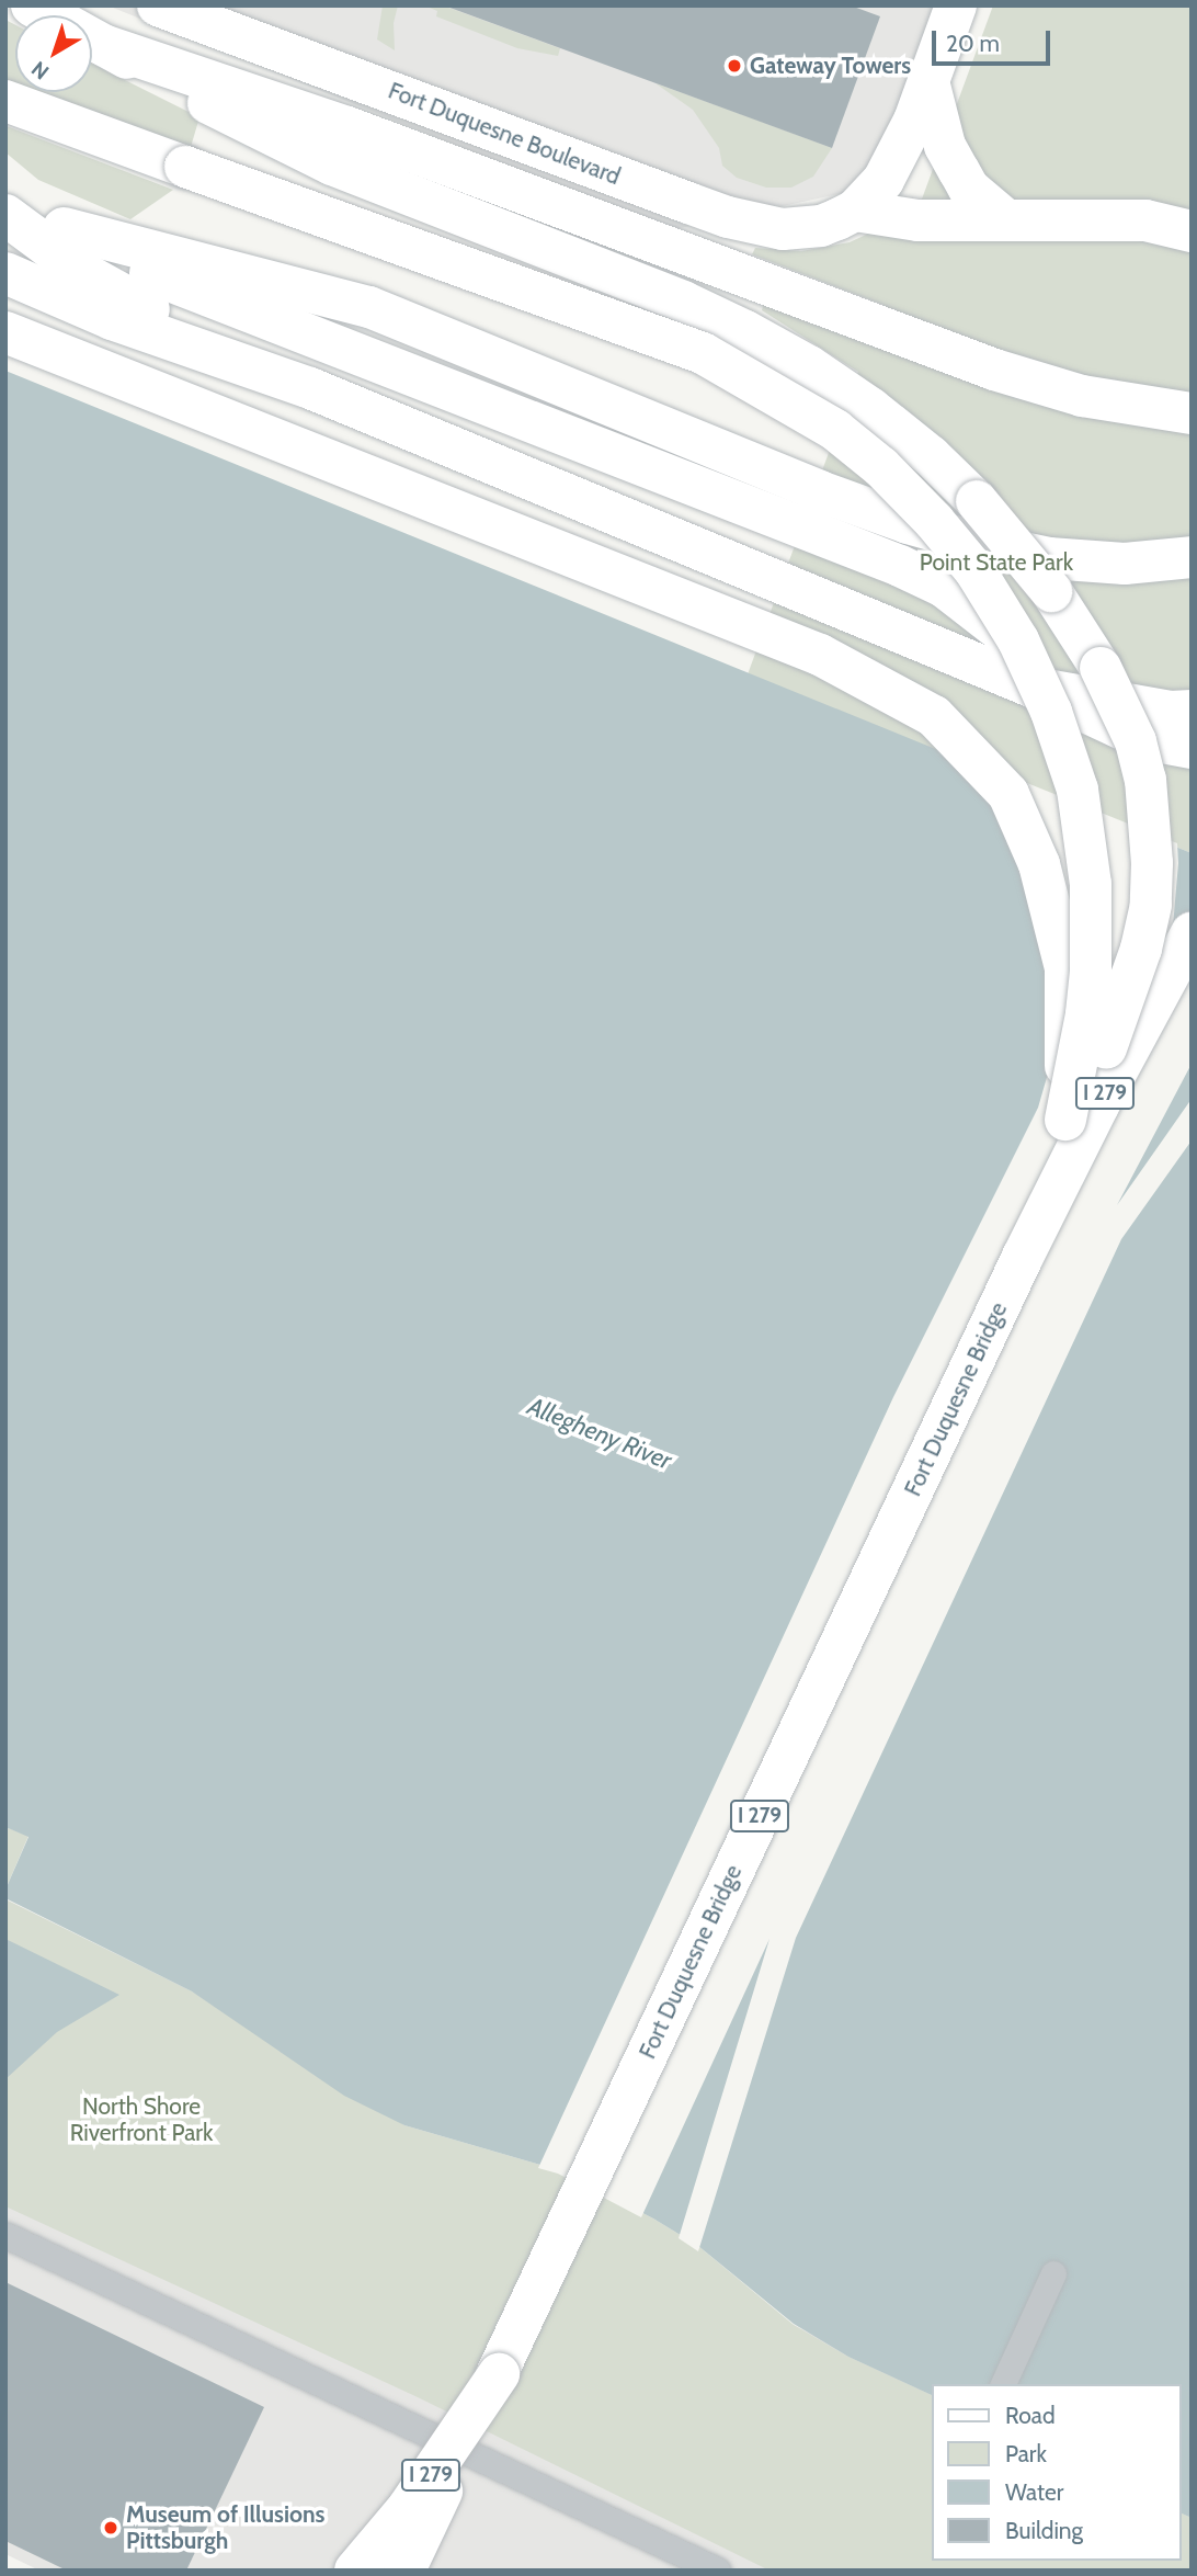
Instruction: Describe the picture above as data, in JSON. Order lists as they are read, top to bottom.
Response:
{
  "streets": {
    "main road": ["Fort Duquesne Boulevard", "I 279", "Fort Duquesne Bridge"]
  },
  "crossings": [
    ["I 279", "Fort Duquesne Bridge"]
  ],
  "water": ["Allegheny River"],
  "parks": ["Point State Park", "North Shore Riverfront Park"],
  "places": ["Gateway Towers", "Museum of Illusions Pittsburgh"],
  "legend": [
    "Road",
    "Park",
    "Water",
    "Building"
  ],
  "scale_bar": "20 m",
  "north": "bottom left"
}
